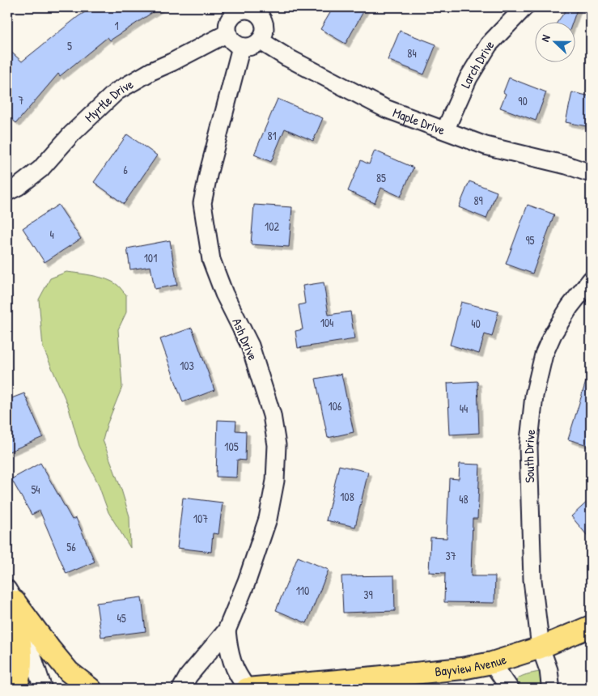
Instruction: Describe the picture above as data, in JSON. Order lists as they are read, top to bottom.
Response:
{
  "streets": {
    "main road": ["Bayview Avenue"],
    "street": [
      "Larch Drive",
      "Myrtle Drive",
      "Maple Drive",
      "Ash Drive",
      "South Drive"
    ]
  },
  "crossings": [
    ["Larch Drive", "Maple Drive"],
    ["Myrtle Drive", "Maple Drive"],
    ["Myrtle Drive", "Ash Drive"],
    ["Maple Drive", "Ash Drive"],
    ["Ash Drive", "Bayview Avenue"],
    ["South Drive", "Bayview Avenue"]
  ],
  "house_numbers": [
    "1",
    "5",
    "84",
    "7",
    "90",
    "81",
    "6",
    "85",
    "89",
    "102",
    "4",
    "95",
    "101",
    "104",
    "40",
    "103",
    "106",
    "44",
    "105",
    "54",
    "108",
    "48",
    "107",
    "56",
    "37",
    "110",
    "39",
    "45"
  ],
  "north": "left"
}
